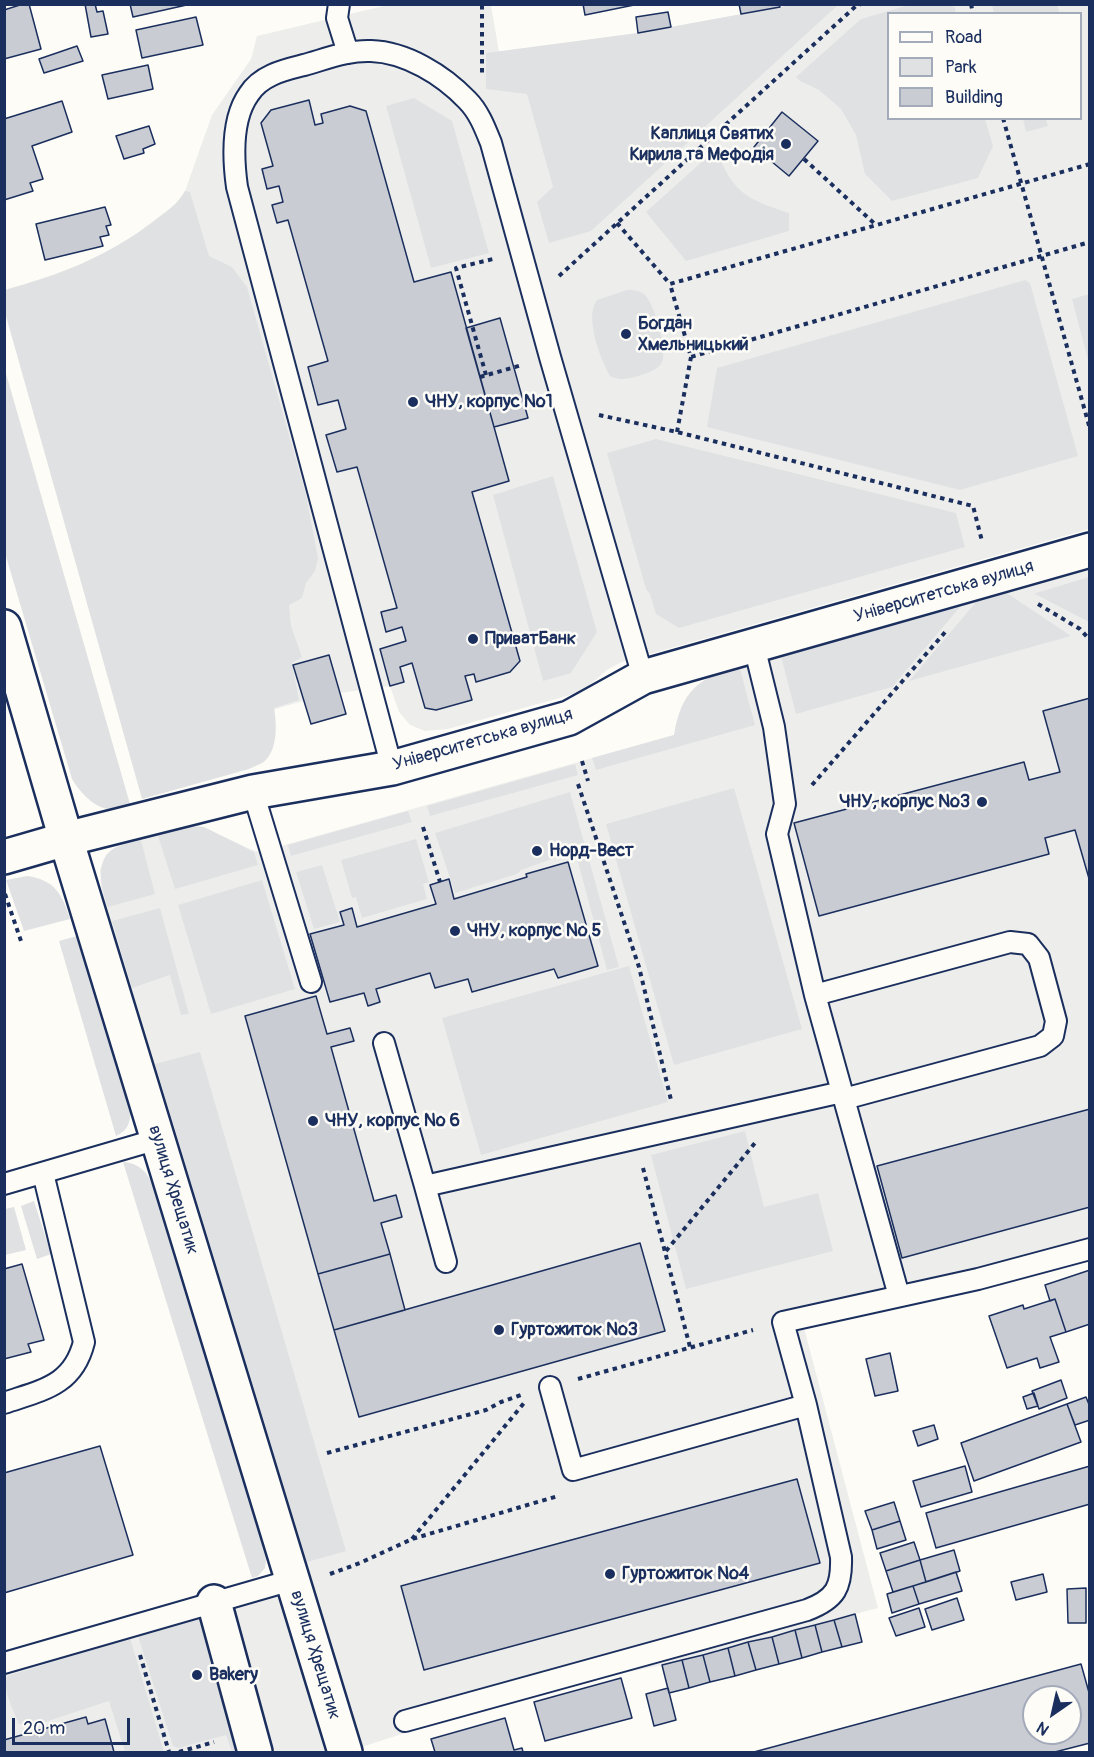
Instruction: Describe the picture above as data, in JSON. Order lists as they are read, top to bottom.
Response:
{
  "streets": {
    "street": ["Університетська вулиця", "вулиця Хрещатик"]
  },
  "crossings": [
    ["Університетська вулиця", "вулиця Хрещатик"]
  ],
  "places": [
    "Каплиця Святих Кирила та Мефодія",
    "Богдан Хмельницький",
    "ЧНУ, корпус №1",
    "ПриватБанк",
    "ЧНУ, корпус №3",
    "Норд-Вест",
    "ЧНУ, корпус № 5",
    "ЧНУ, корпус № 6",
    "Гуртожиток №3",
    "Гуртожиток №4",
    "Bakery"
  ],
  "legend": ["Road", "Park", "Building"],
  "scale_bar": "20 m",
  "north": "bottom left"
}
